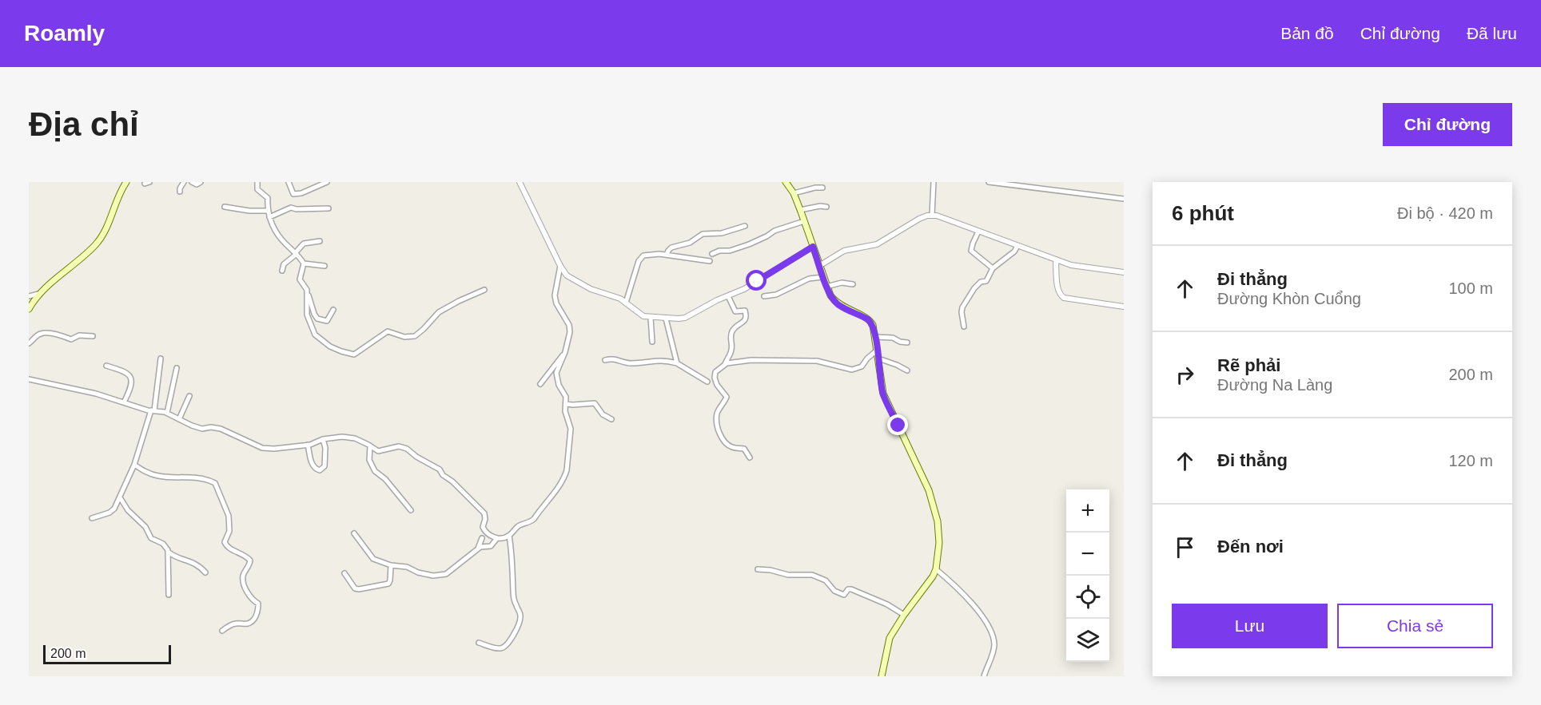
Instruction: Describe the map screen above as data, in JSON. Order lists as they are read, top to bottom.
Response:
{
  "scale_bar": "200 m",
  "page": {
    "header": "Roamly",
    "nav": ["Bản đồ", "Chỉ đường", "Đã lưu"],
    "buttons": [
      "Chỉ đường",
      ["Lưu", "Chia sẻ"]
    ],
    "title": "Địa chỉ",
    "heading": ["6 phút", "Đi bộ · 420 m"],
    "list": [
      ["Đi thẳng", "Đường Khòn Cuổng", "100 m"],
      ["Rẽ phải", "Đường Na Làng", "200 m"],
      ["Đi thẳng", "120 m"],
      "Đến nơi"
    ],
    "map_buttons": ["+", "−"],
    "scale": "200 m"
  }
}
